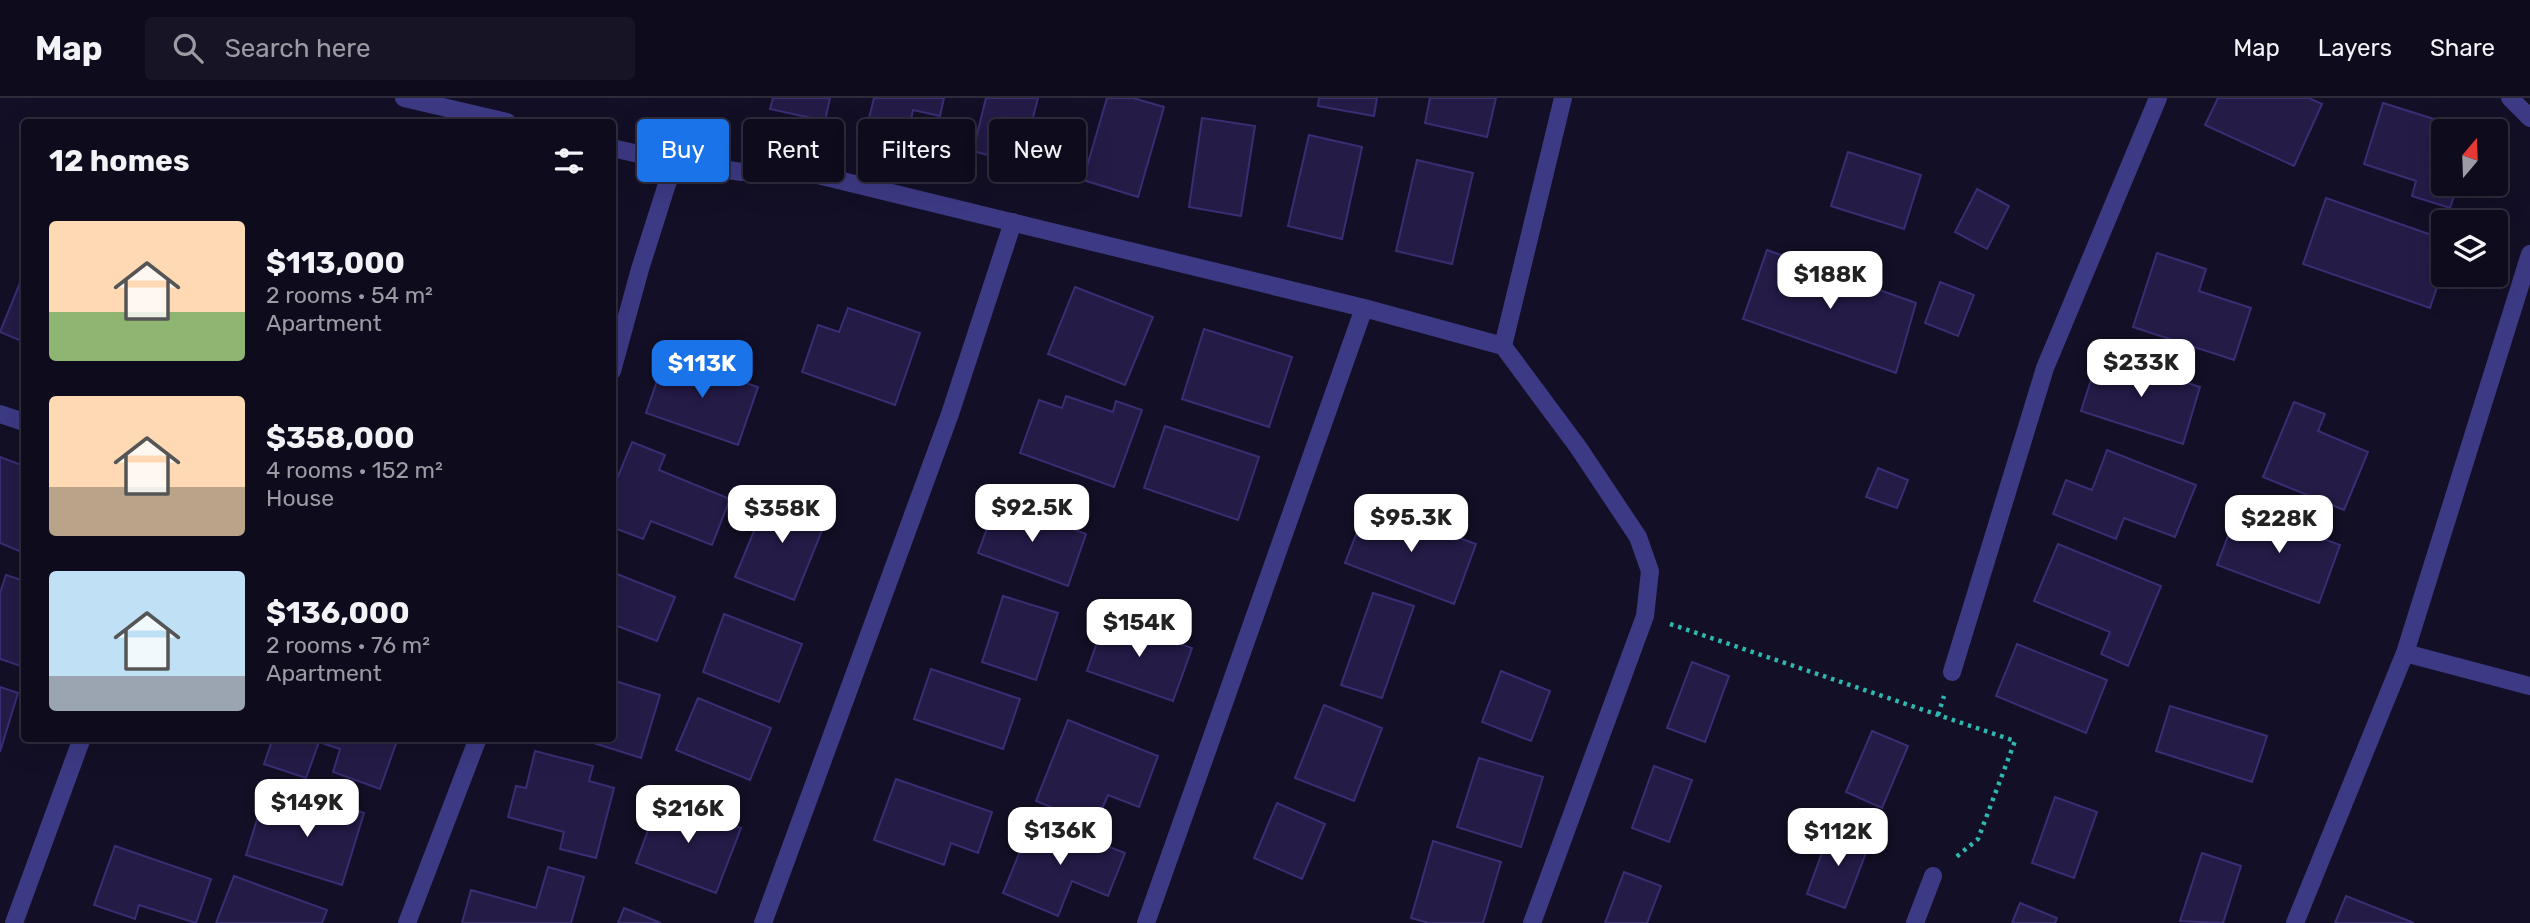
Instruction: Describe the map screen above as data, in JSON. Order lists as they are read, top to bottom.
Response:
{
  "north": "top",
  "page": {
    "header": "Map",
    "search": "Search here",
    "nav": ["Map", "Layers", "Share"],
    "chip": [
      "Buy",
      "Rent",
      "Filters",
      "New"
    ],
    "heading": "12 homes",
    "list": [
      {
        "name": "$113,000",
        "note": "2 rooms · 54 m² · Apartment"
      },
      {
        "name": "$358,000",
        "note": "4 rooms · 152 m² · House"
      },
      {
        "name": "$136,000",
        "note": "2 rooms · 76 m² · Apartment"
      }
    ],
    "price": [
      "$188K",
      "$233K",
      "$113K",
      "$92.5K",
      "$358K",
      "$95.3K",
      "$228K",
      "$154K",
      "$149K",
      "$216K",
      "$136K",
      "$112K"
    ]
  }
}
